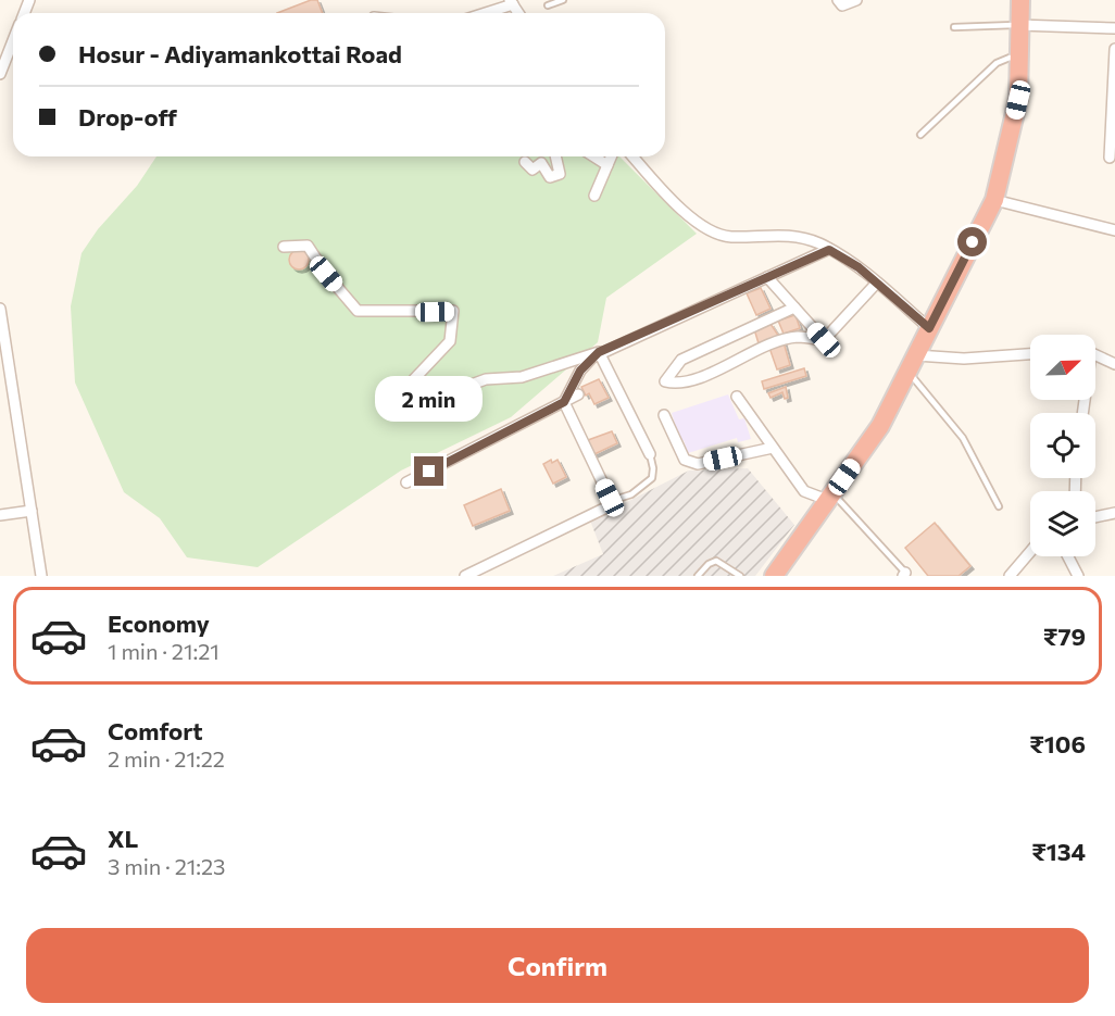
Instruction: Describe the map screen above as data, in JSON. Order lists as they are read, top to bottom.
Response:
{
  "north": "top right",
  "page": {
    "banner": ["Hosur - Adiyamankottai Road", "Drop-off"],
    "bubble": "2 min",
    "list": [
      {
        "name": "Economy",
        "note": "1 min · 21:21",
        "value": "₹79"
      },
      {
        "name": "Comfort",
        "note": "2 min · 21:22",
        "value": "₹106"
      },
      {
        "name": "XL",
        "note": "3 min · 21:23",
        "value": "₹134"
      }
    ],
    "buttons": "Confirm"
  }
}
